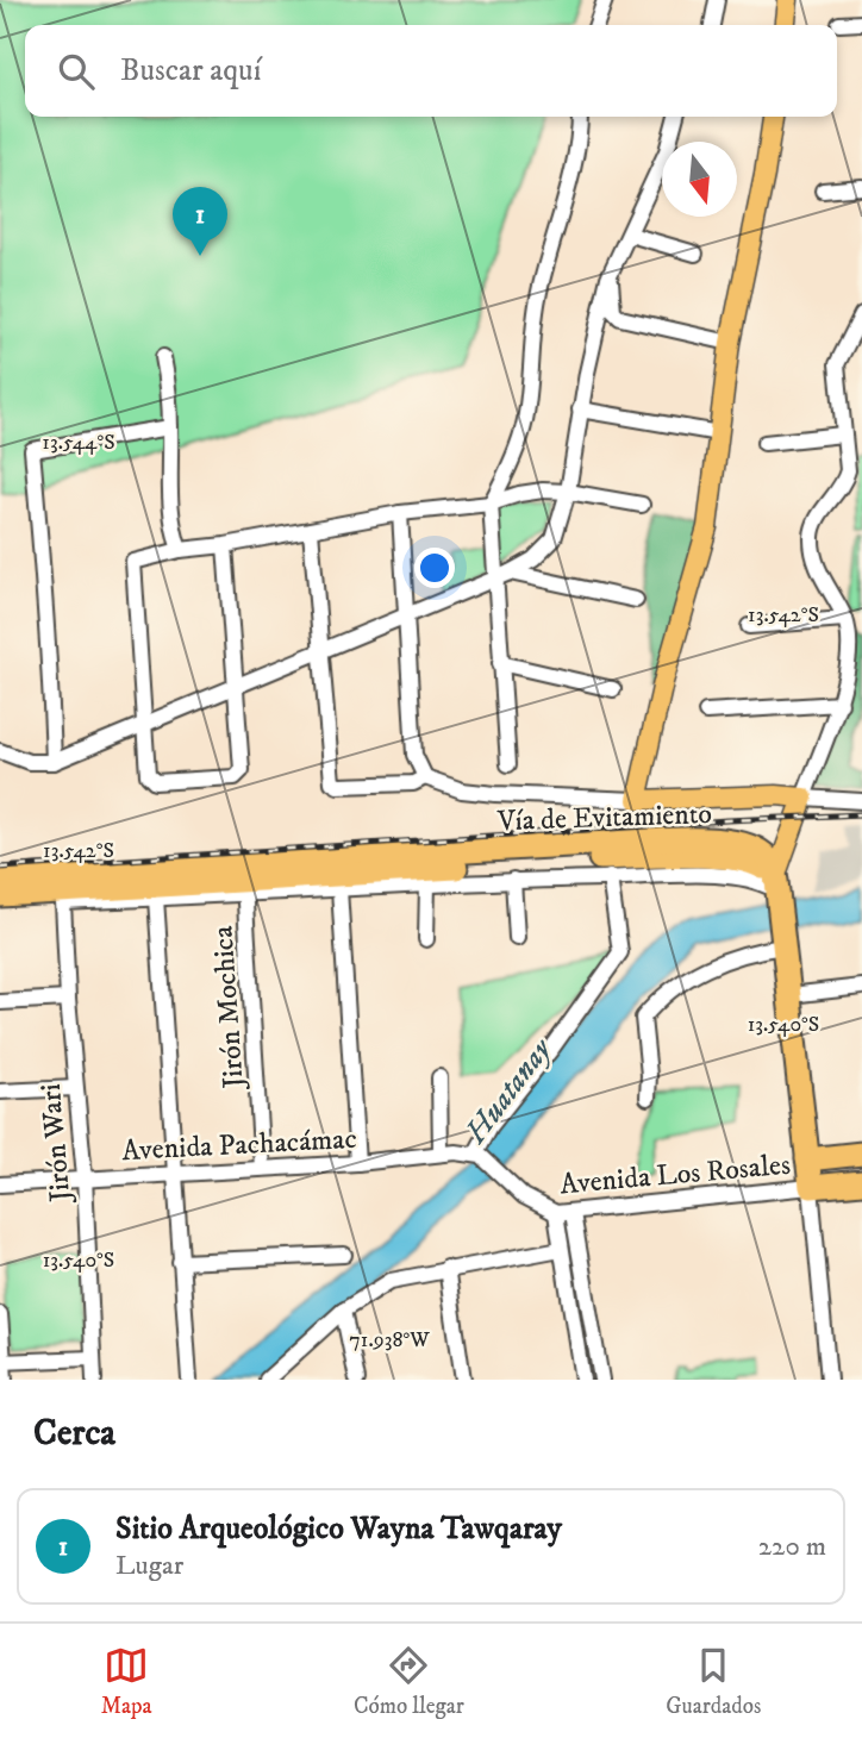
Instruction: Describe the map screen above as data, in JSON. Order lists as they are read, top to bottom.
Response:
{
  "streets": {
    "highway": ["Vía de Evitamiento"],
    "street": [
      "Jirón Mochica",
      "Jirón Wari",
      "Avenida Pachacámac",
      "Avenida Los Rosales"
    ]
  },
  "crossings": [
    ["Vía de Evitamiento", "Jirón Mochica"],
    ["Jirón Mochica", "Avenida Pachacámac"],
    ["Jirón Wari", "Avenida Pachacámac"],
    ["Avenida Pachacámac", "Avenida Los Rosales"]
  ],
  "water": ["Huatanay"],
  "north": "bottom",
  "page": {
    "search": "Buscar aquí",
    "pins": "1",
    "heading": "Cerca",
    "list": [
      {
        "mark": "1",
        "name": "Sitio Arqueológico Wayna Tawqaray",
        "note": "Lugar",
        "value": "220 m"
      }
    ],
    "nav": ["Mapa", "Cómo llegar", "Guardados"]
  },
  "coordinates": [
    "13.544°S",
    "13.542°S",
    "13.540°S",
    "71.938°W"
  ]
}
